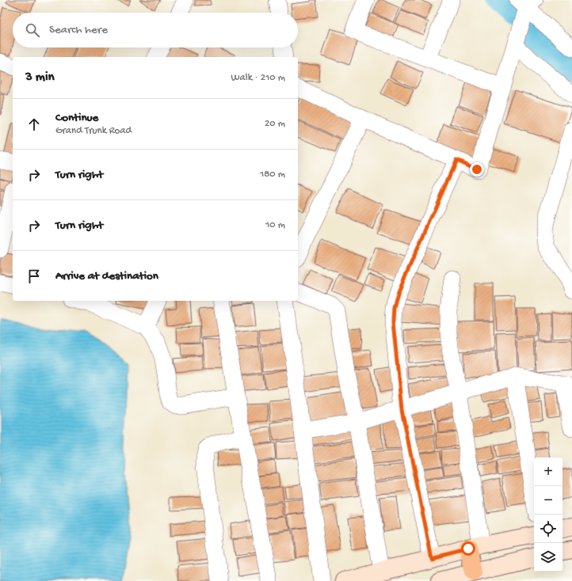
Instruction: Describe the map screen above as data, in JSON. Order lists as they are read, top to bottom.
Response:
{
  "page": {
    "search": "Search here",
    "heading": ["3 min", "Walk · 210 m"],
    "list": [
      ["Continue", "Grand Trunk Road", "20 m"],
      ["Turn right", "180 m"],
      ["Turn right", "10 m"],
      "Arrive at destination"
    ],
    "map_buttons": ["+", "−"]
  }
}
